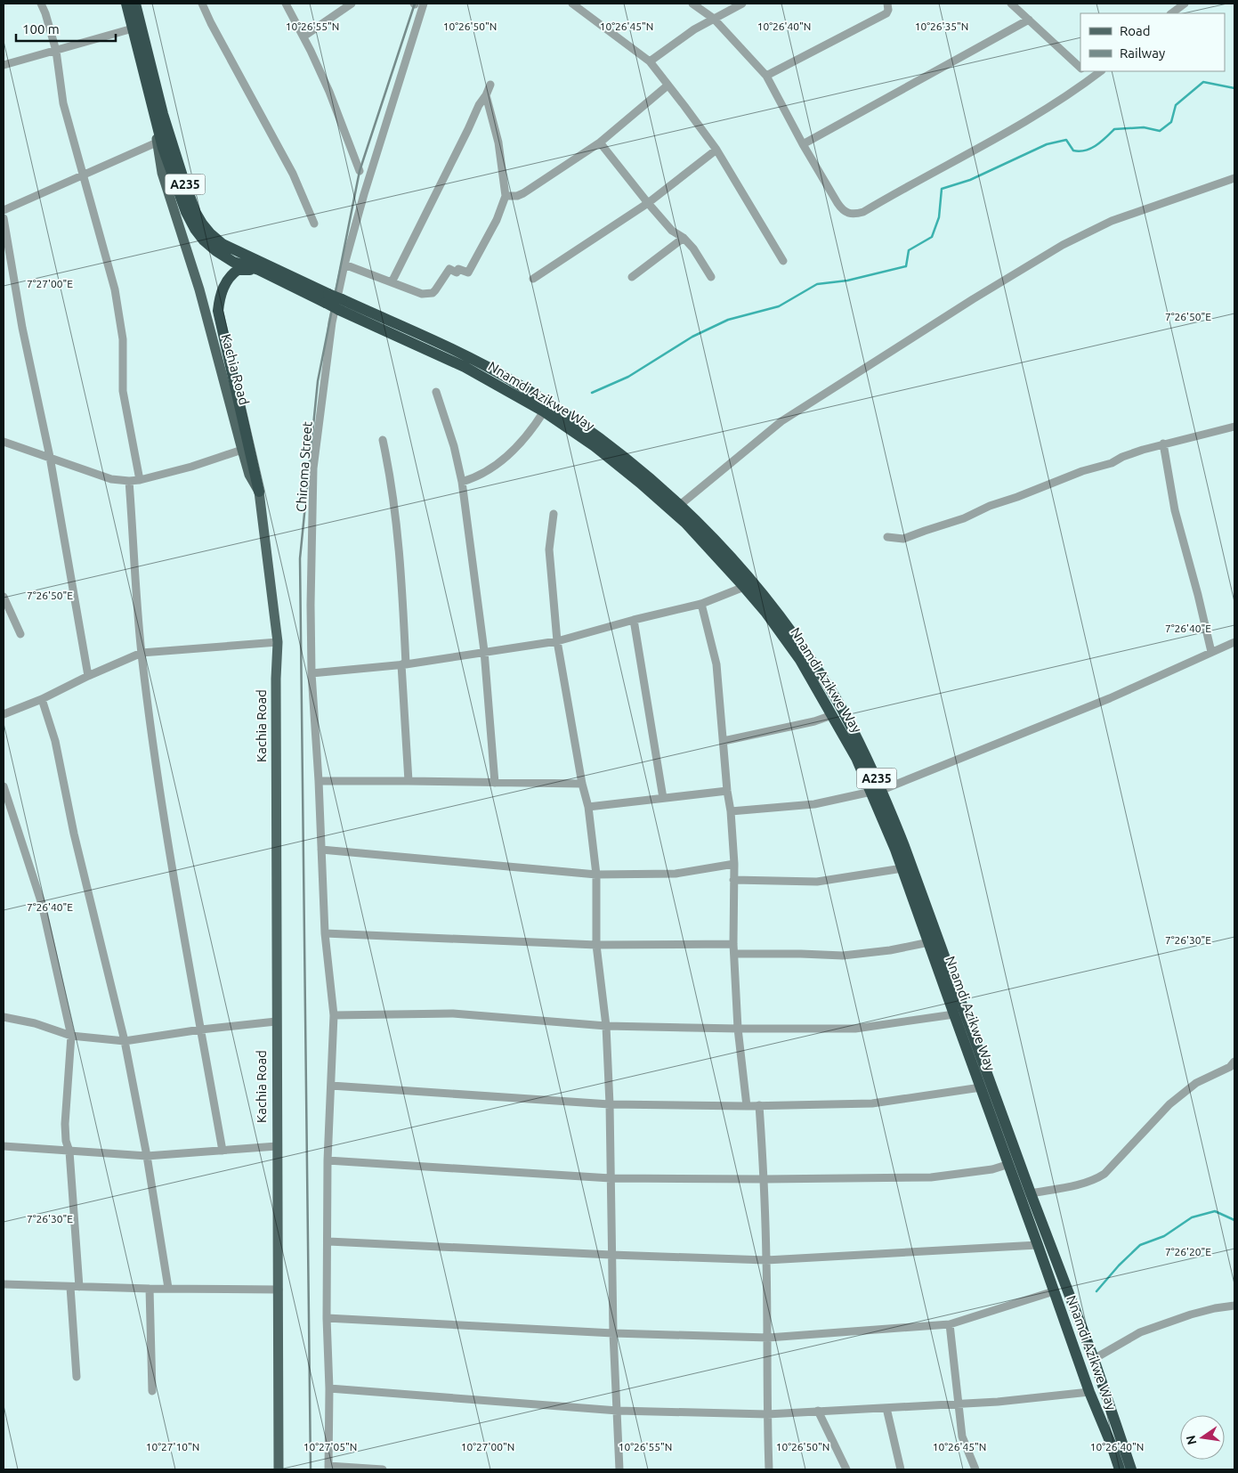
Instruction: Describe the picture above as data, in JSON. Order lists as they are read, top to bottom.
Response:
{
  "streets": {
    "highway": ["A235", "Kachia Road", "Nnamdi Azikwe Way"],
    "street": ["Chiroma Street"]
  },
  "crossings": [
    ["A235", "Nnamdi Azikwe Way"],
    ["Kachia Road", "Nnamdi Azikwe Way"]
  ],
  "legend": ["Road", "Railway"],
  "scale_bar": "100 m",
  "north": "left",
  "coordinates": [
    "10°26'55\"N",
    "10°26'50\"N",
    "10°26'45\"N",
    "10°26'40\"N",
    "10°26'35\"N",
    "7°27'00\"E",
    "7°26'50\"E",
    "7°26'40\"E",
    "7°26'30\"E",
    "7°26'20\"E",
    "10°27'10\"N",
    "10°27'05\"N",
    "10°27'00\"N"
  ]
}
